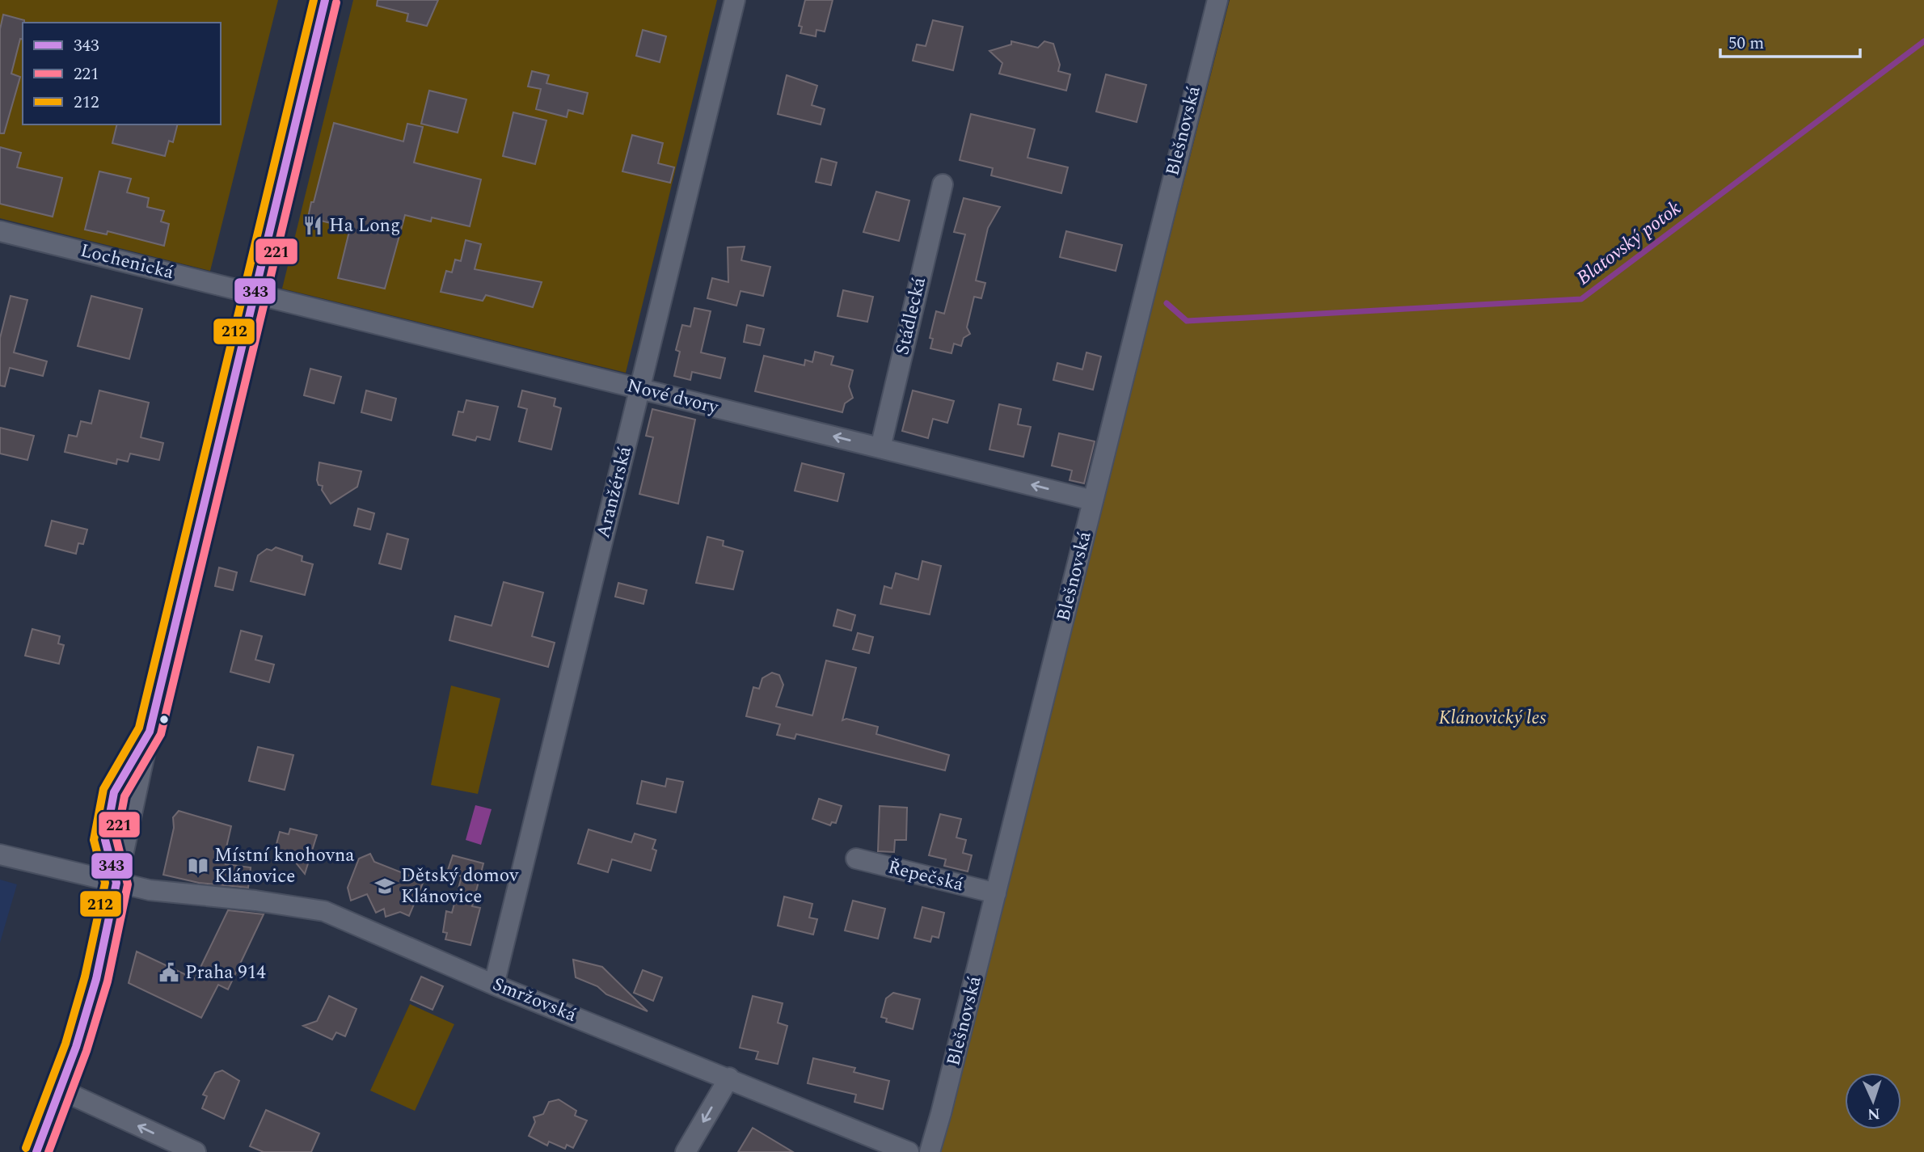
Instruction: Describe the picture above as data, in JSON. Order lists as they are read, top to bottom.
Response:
{
  "streets": {
    "street": [
      "Blešnovská",
      "Lochenická",
      "Stádlecká",
      "Nové dvory",
      "Aranžérská",
      "Řepečská",
      "Smržovská"
    ]
  },
  "crossings": [
    ["Blešnovská", "Nové dvory"],
    ["Blešnovská", "Řepečská"],
    ["Lochenická", "Nové dvory"],
    ["Stádlecká", "Nové dvory"],
    ["Nové dvory", "Aranžérská"],
    ["Aranžérská", "Smržovská"]
  ],
  "one_way": ["Nové dvory"],
  "water": ["Blatovský potok"],
  "parks": ["Klánovický les"],
  "places": {
    "restaurant": ["Ha Long"],
    "library": ["Místní knohovna Klánovice"],
    "school or university": ["Dětský domov Klánovice"],
    "public building": ["Praha 914"]
  },
  "lines": ["transit line 343", "transit line 212", "transit line 221"],
  "legend": ["343", "221", "212"],
  "scale_bar": "50 m",
  "north": "bottom"
}
